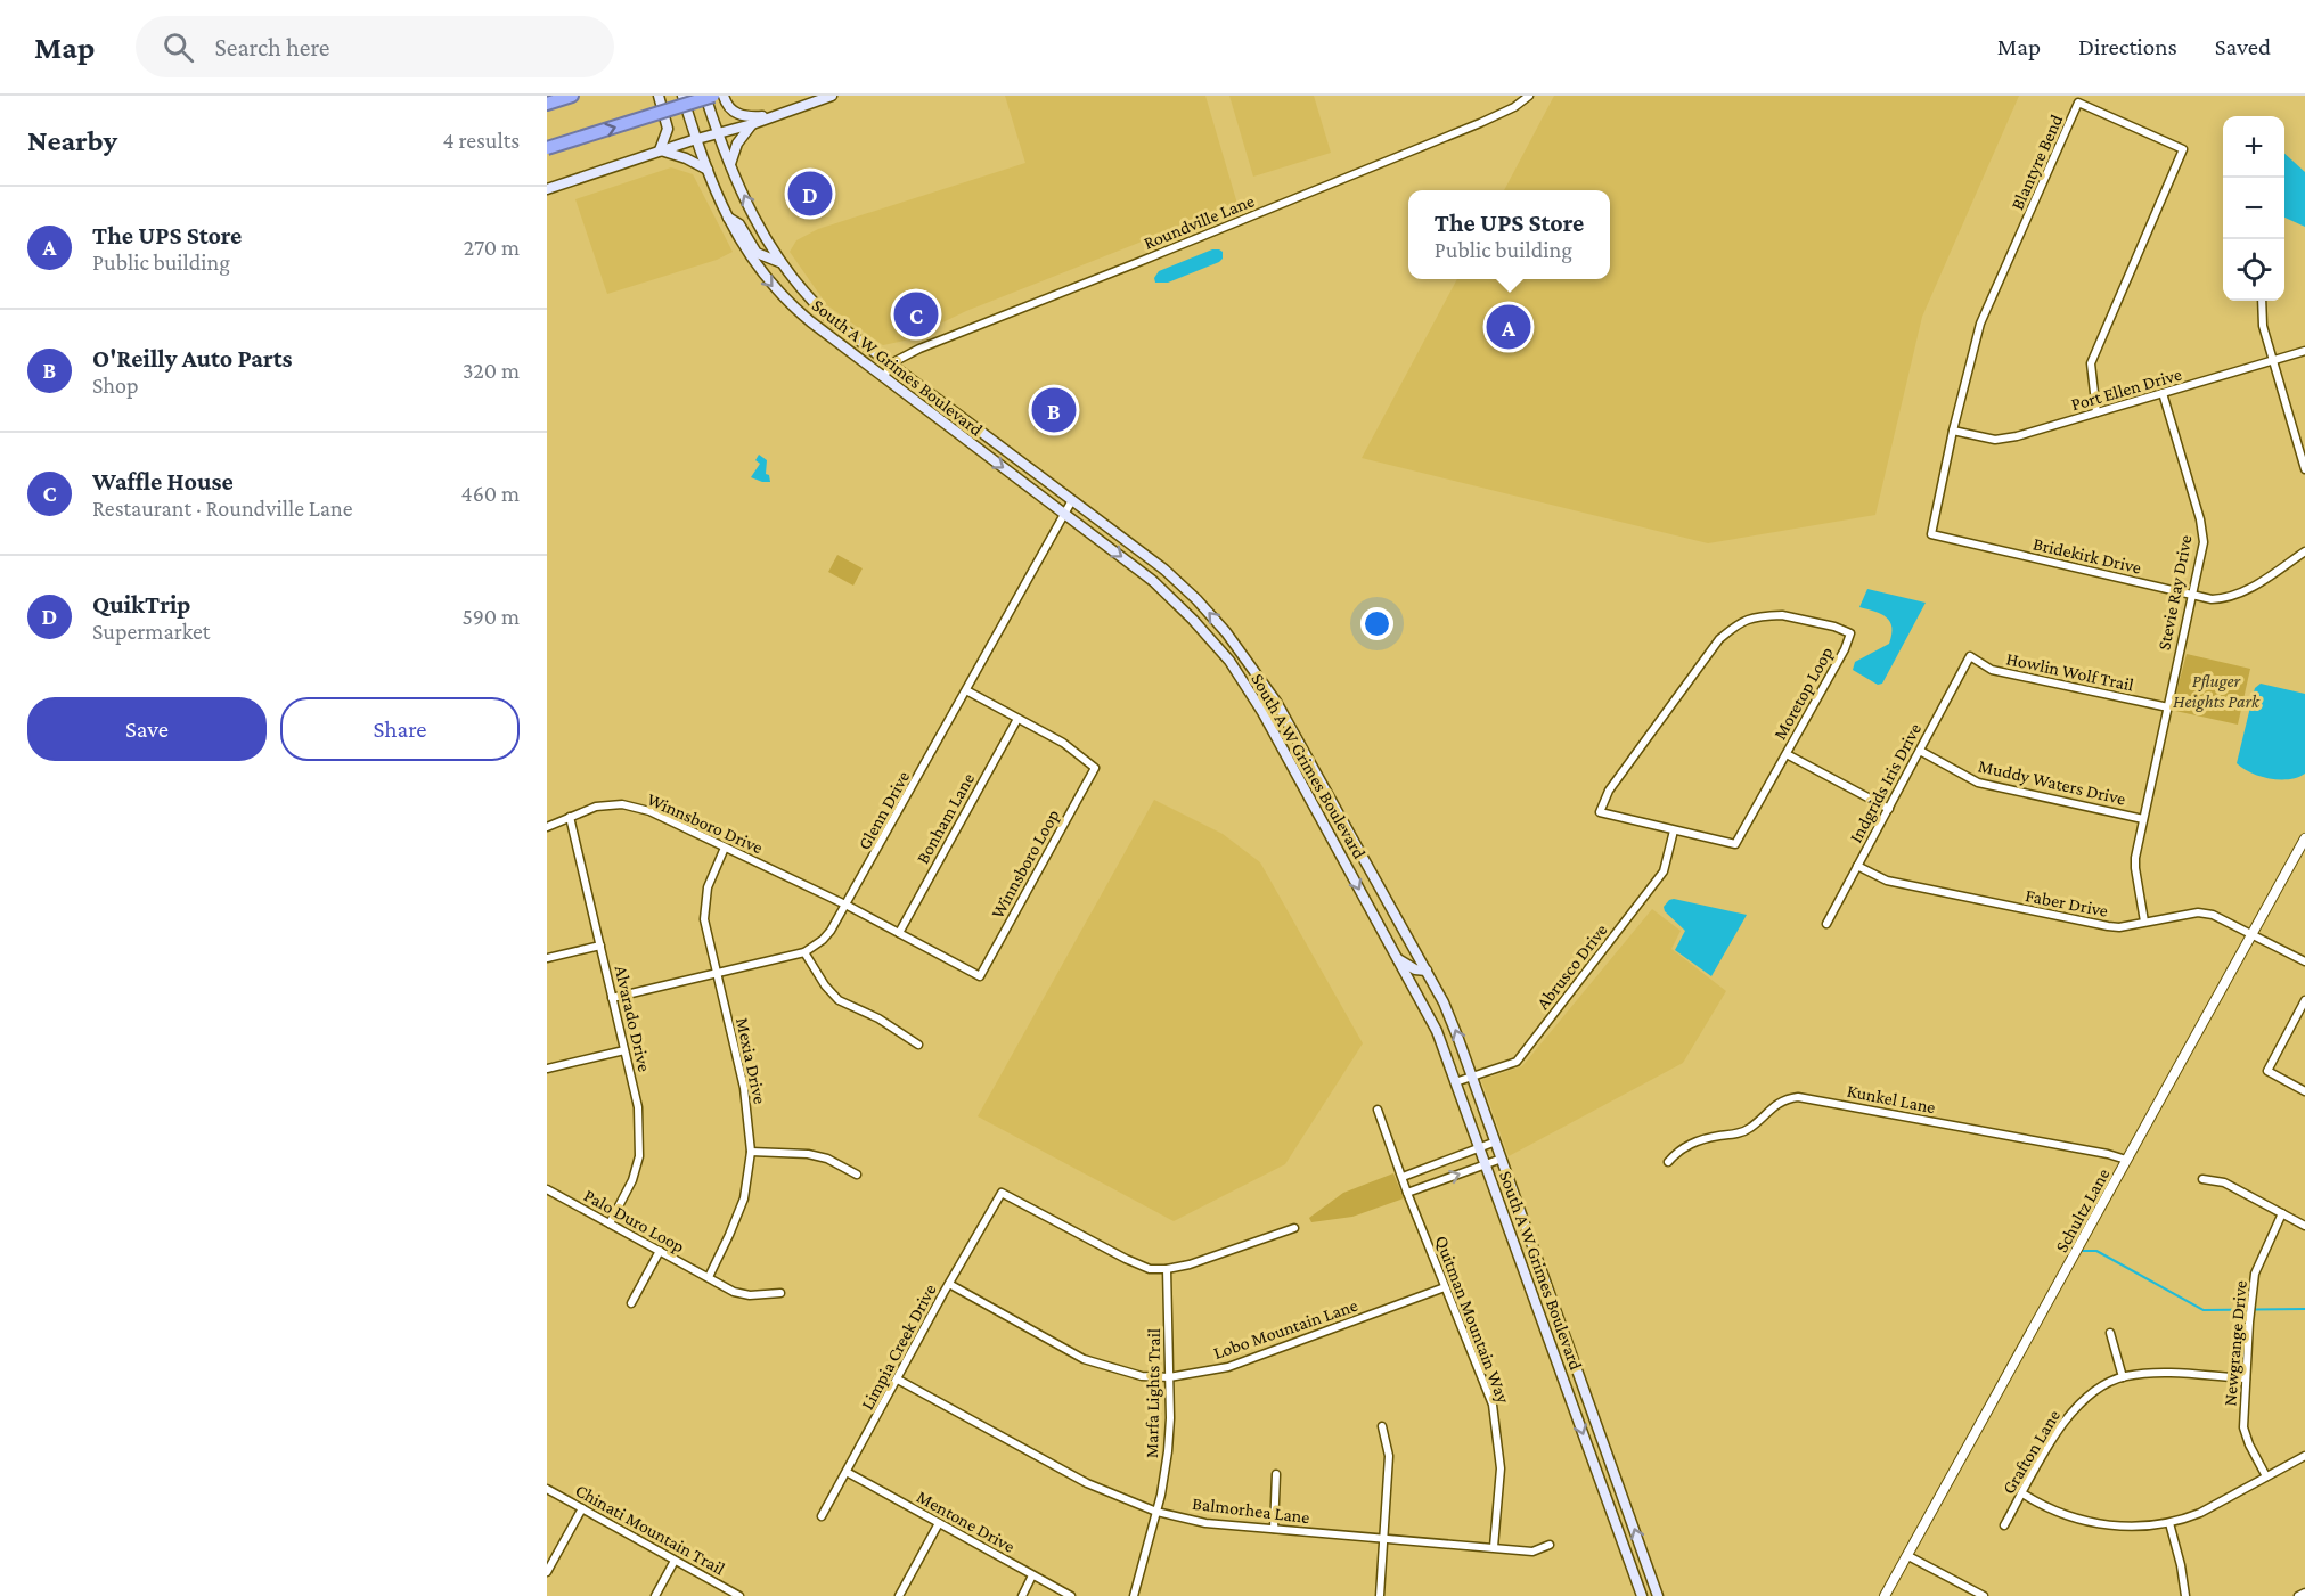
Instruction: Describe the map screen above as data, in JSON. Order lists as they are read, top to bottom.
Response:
{
  "streets": {
    "main road": ["South A W Grimes Boulevard"],
    "street": [
      "Blantyre Bend",
      "Roundville Lane",
      "Port Ellen Drive",
      "Bridekirk Drive",
      "Stevie Ray Drive",
      "Howlin Wolf Trail",
      "Moretop Loop",
      "Muddy Waters Drive",
      "Indgrids Iris Drive",
      "Glenn Drive",
      "Bonham Lane",
      "Winnsboro Drive",
      "Winnsboro Loop",
      "Faber Drive",
      "Abrusco Drive",
      "Alvarado Drive",
      "Mexia Drive",
      "Kunkel Lane",
      "Schultz Lane",
      "Palo Duro Loop",
      "Quitman Mountain Way",
      "Lobo Mountain Lane",
      "Newgrange Drive",
      "Limpia Creek Drive",
      "Marfa Lights Trail",
      "Grafton Lane",
      "Balmorhea Lane",
      "Mentone Drive",
      "Chinati Mountain Trail"
    ]
  },
  "crossings": [
    ["Blantyre Bend", "Port Ellen Drive"],
    ["Blantyre Bend", "Bridekirk Drive"],
    ["Roundville Lane", "South A W Grimes Boulevard"],
    ["South A W Grimes Boulevard", "Glenn Drive"],
    ["South A W Grimes Boulevard", "Abrusco Drive"],
    ["Port Ellen Drive", "Stevie Ray Drive"],
    ["Bridekirk Drive", "Stevie Ray Drive"],
    ["Stevie Ray Drive", "Howlin Wolf Trail"],
    ["Stevie Ray Drive", "Muddy Waters Drive"],
    ["Stevie Ray Drive", "Faber Drive"],
    ["Howlin Wolf Trail", "Indgrids Iris Drive"],
    ["Moretop Loop", "Abrusco Drive"],
    ["Muddy Waters Drive", "Indgrids Iris Drive"],
    ["Indgrids Iris Drive", "Faber Drive"],
    ["Glenn Drive", "Winnsboro Drive"],
    ["Glenn Drive", "Winnsboro Loop"],
    ["Glenn Drive", "Alvarado Drive"],
    ["Glenn Drive", "Mexia Drive"],
    ["Bonham Lane", "Winnsboro Loop"],
    ["Winnsboro Drive", "Winnsboro Loop"],
    ["Winnsboro Drive", "Alvarado Drive"],
    ["Winnsboro Drive", "Mexia Drive"],
    ["Faber Drive", "Schultz Lane"],
    ["Alvarado Drive", "Palo Duro Loop"],
    ["Mexia Drive", "Palo Duro Loop"],
    ["Kunkel Lane", "Schultz Lane"],
    ["Quitman Mountain Way", "Lobo Mountain Lane"],
    ["Quitman Mountain Way", "Balmorhea Lane"],
    ["Lobo Mountain Lane", "Limpia Creek Drive"],
    ["Lobo Mountain Lane", "Marfa Lights Trail"],
    ["Newgrange Drive", "Grafton Lane"],
    ["Limpia Creek Drive", "Marfa Lights Trail"],
    ["Limpia Creek Drive", "Balmorhea Lane"],
    ["Limpia Creek Drive", "Mentone Drive"],
    ["Marfa Lights Trail", "Balmorhea Lane"]
  ],
  "parks": ["Pfluger Heights Park"],
  "page": {
    "header": "Map",
    "search": "Search here",
    "nav": ["Map", "Directions", "Saved"],
    "heading": ["Nearby", "4 results"],
    "map_buttons": ["+", "−"],
    "pins": [
      "D",
      "C",
      "A",
      "B"
    ],
    "list": [
      {
        "mark": "A",
        "name": "The UPS Store",
        "note": "Public building",
        "value": "270 m"
      },
      {
        "mark": "B",
        "name": "O'Reilly Auto Parts",
        "note": "Shop",
        "value": "320 m"
      },
      {
        "mark": "C",
        "name": "Waffle House",
        "note": "Restaurant · Roundville Lane",
        "value": "460 m"
      },
      {
        "mark": "D",
        "name": "QuikTrip",
        "note": "Supermarket",
        "value": "590 m"
      }
    ],
    "popup": ["The UPS Store", "Public building"],
    "buttons": ["Save", "Share"]
  }
}
